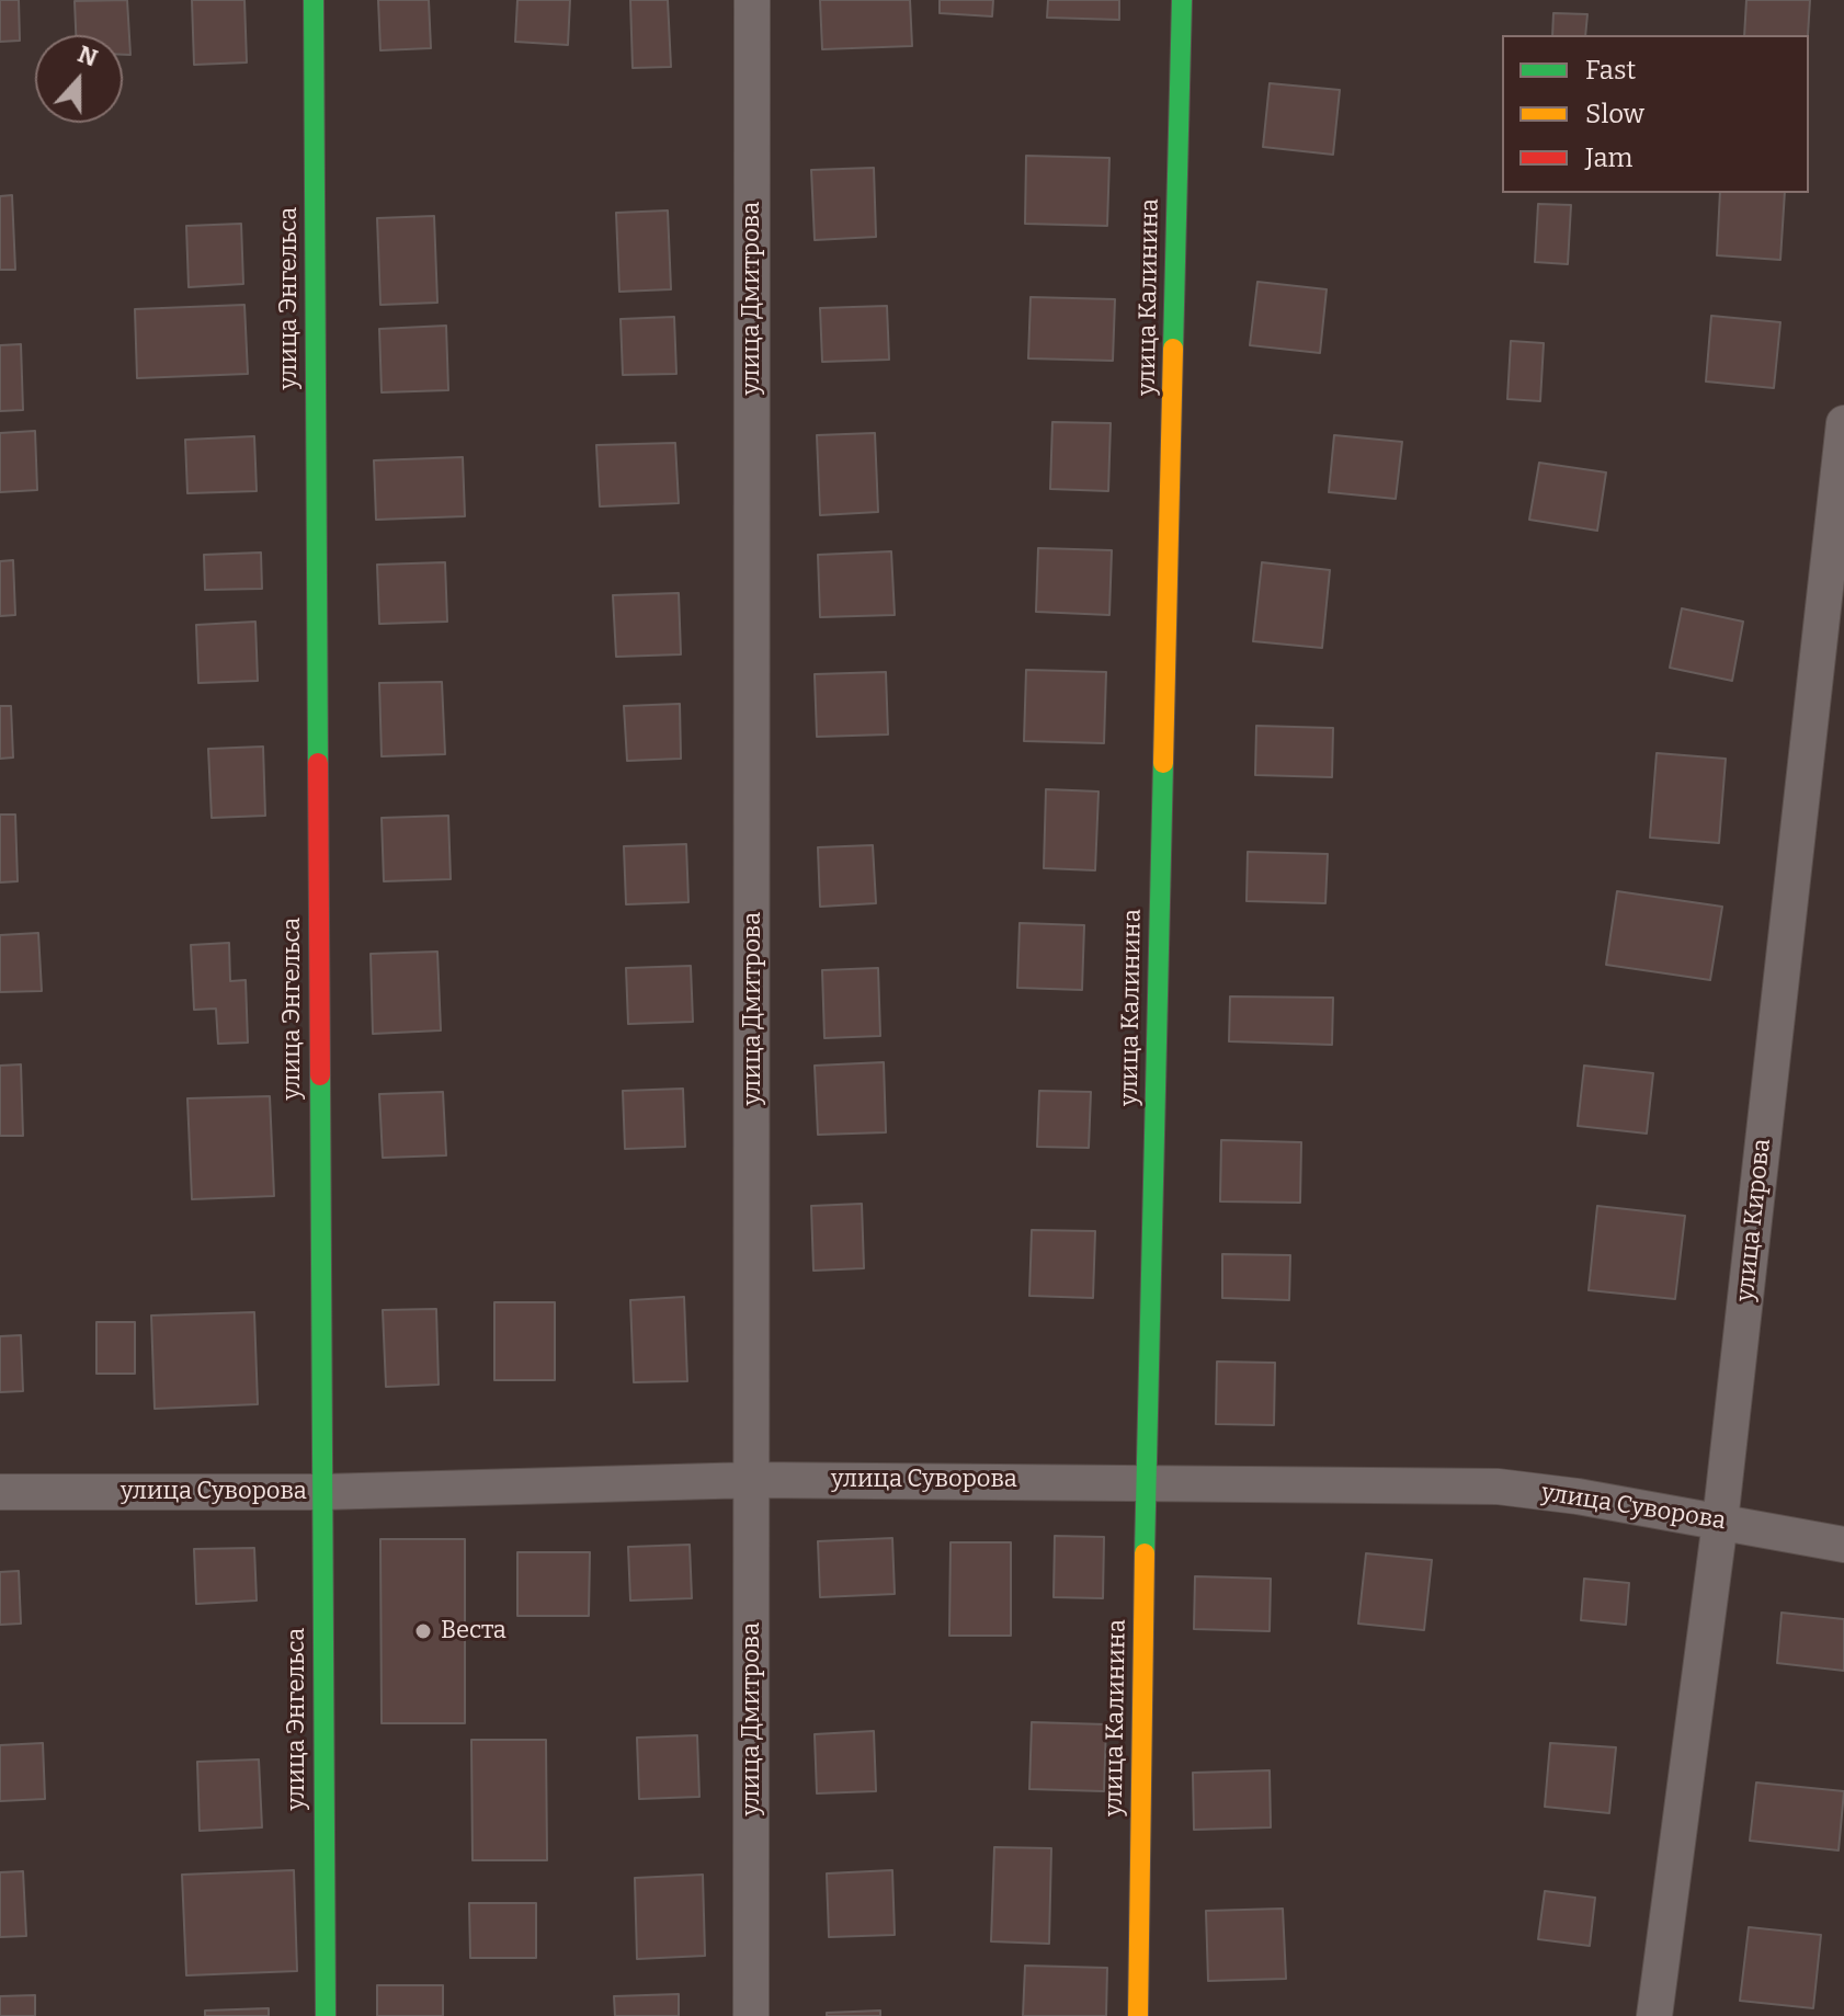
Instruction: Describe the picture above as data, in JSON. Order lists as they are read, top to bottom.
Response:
{
  "streets": {
    "street": [
      "улица Калинина",
      "улица Энгельса",
      "улица Дмитрова",
      "улица Кирова",
      "улица Суворова"
    ]
  },
  "crossings": [
    ["улица Калинина", "улица Суворова"],
    ["улица Энгельса", "улица Суворова"],
    ["улица Дмитрова", "улица Суворова"],
    ["улица Кирова", "улица Суворова"]
  ],
  "places": ["Веста"],
  "legend": ["Fast", "Slow", "Jam"],
  "north": "top"
}
